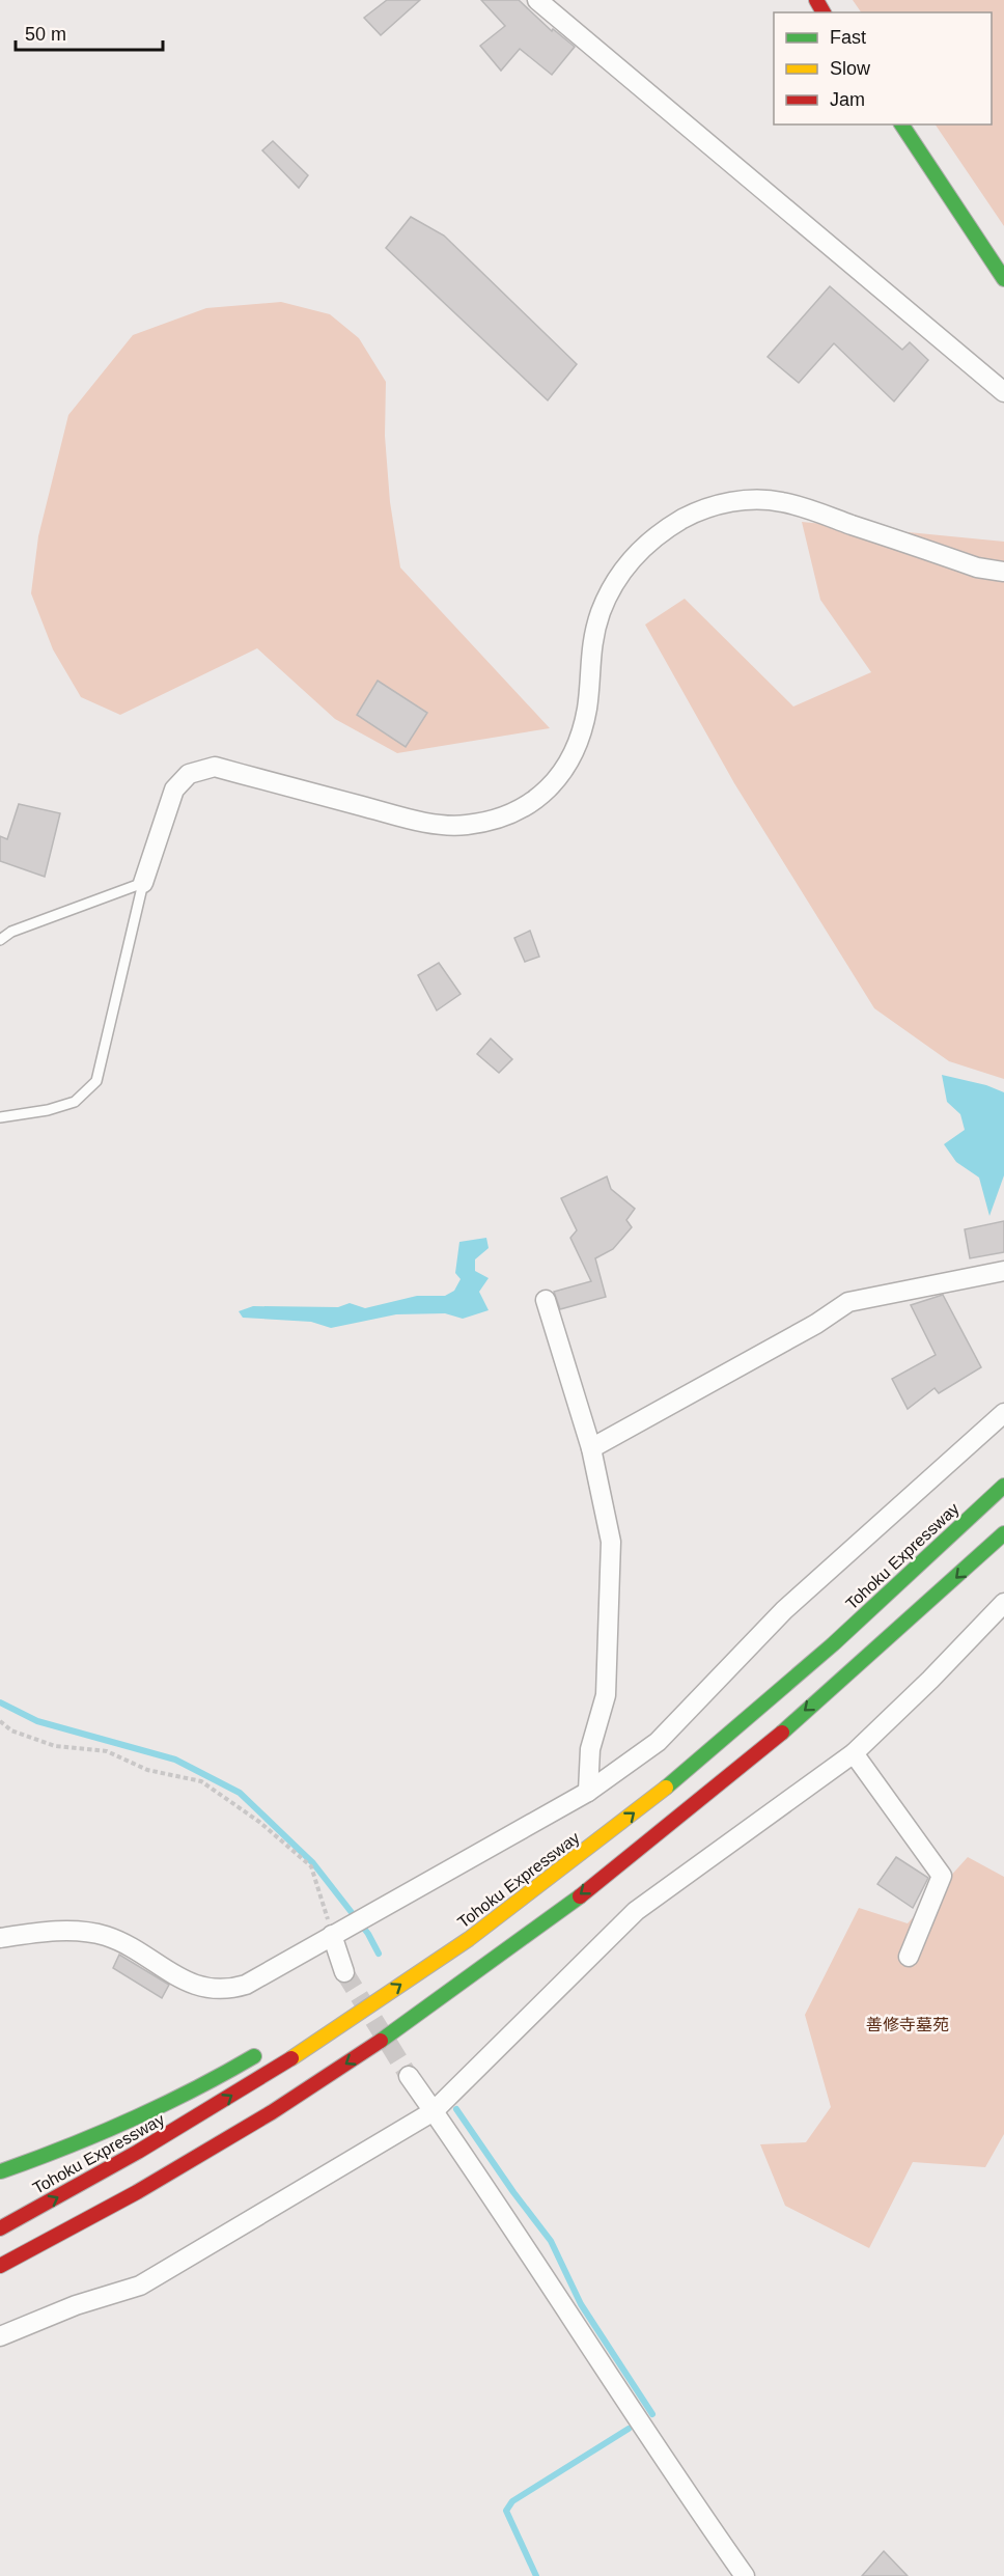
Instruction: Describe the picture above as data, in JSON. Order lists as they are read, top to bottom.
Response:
{
  "streets": {
    "main road": ["Tohoku Expressway"]
  },
  "parks": ["善修寺墓苑"],
  "legend": ["Fast", "Slow", "Jam"],
  "scale_bar": "50 m"
}
